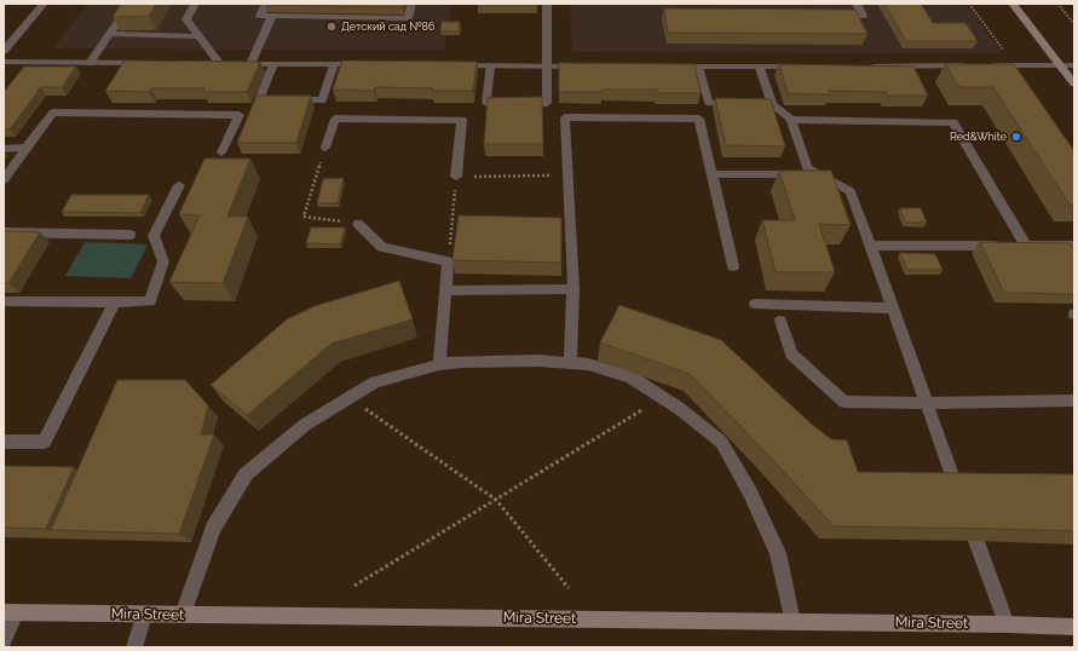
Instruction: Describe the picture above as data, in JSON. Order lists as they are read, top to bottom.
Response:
{
  "streets": {
    "main road": ["Mira Street"]
  },
  "places": ["Детский сад №86", "Red&White"]
}
